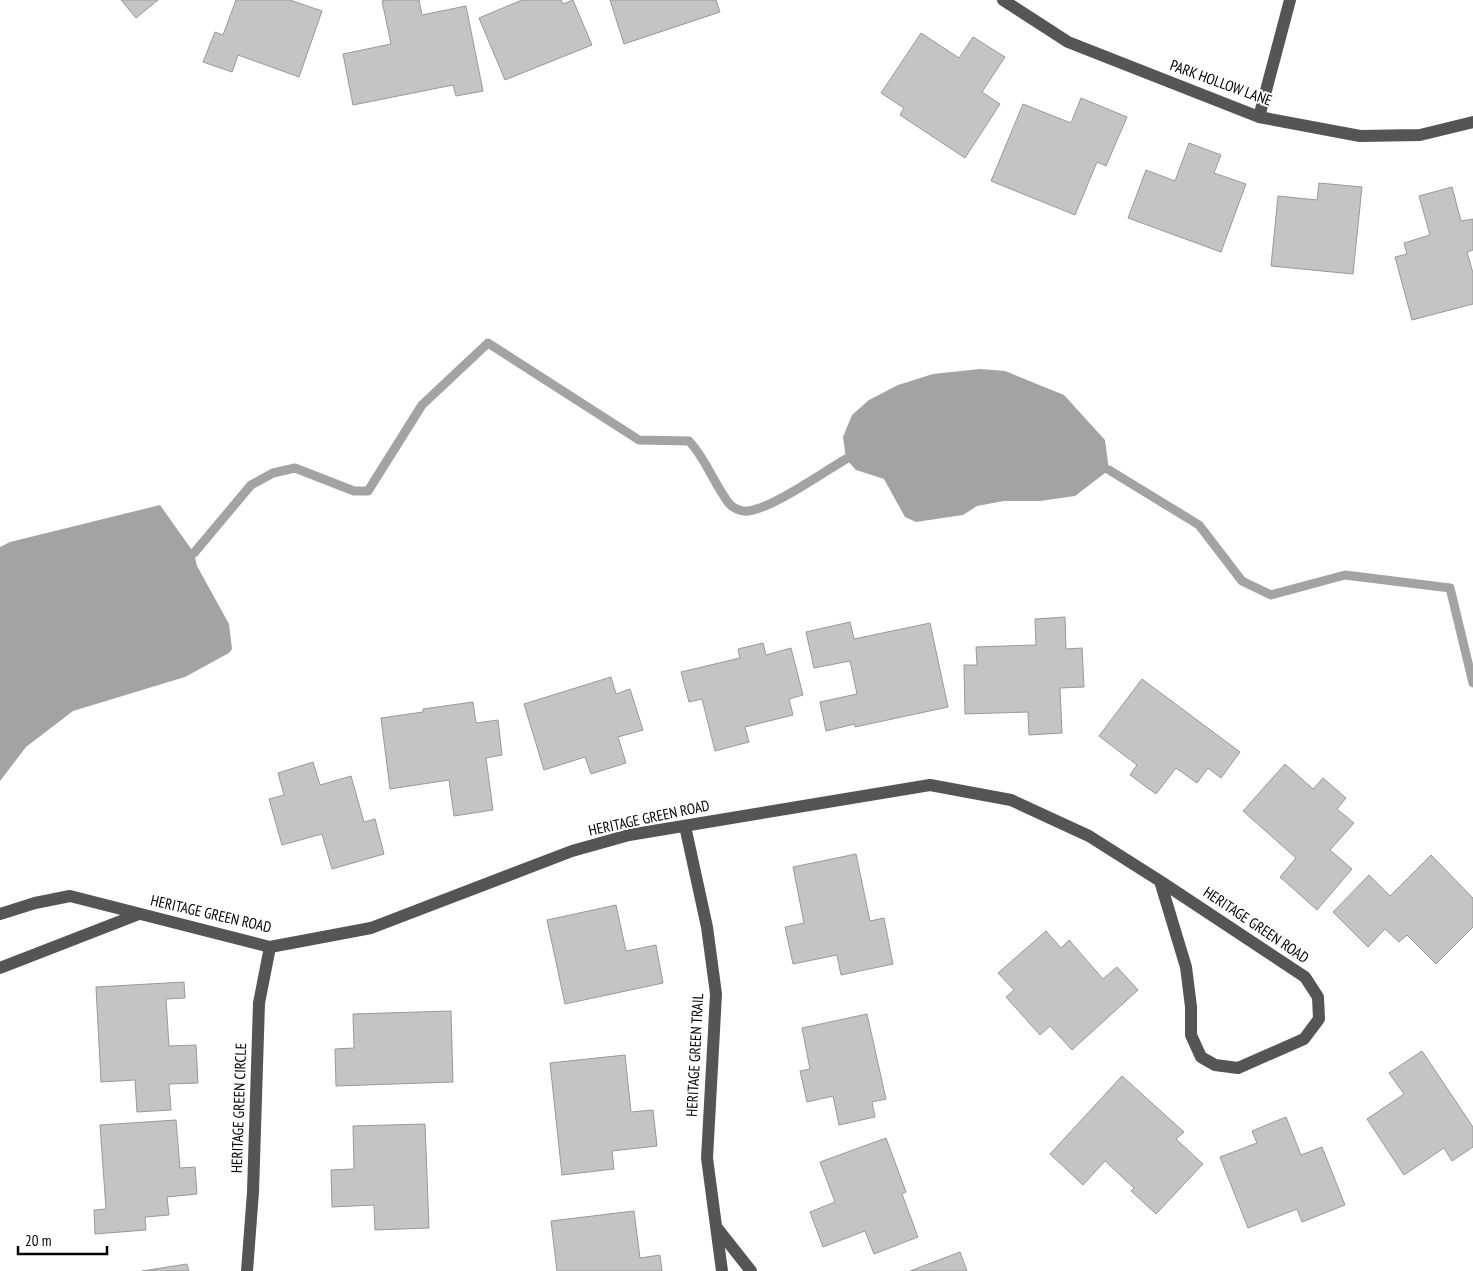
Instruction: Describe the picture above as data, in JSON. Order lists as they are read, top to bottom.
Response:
{
  "streets": {
    "street": [
      "PARK HOLLOW LANE",
      "HERITAGE GREEN ROAD",
      "HERITAGE GREEN TRAIL",
      "HERITAGE GREEN CIRCLE"
    ]
  },
  "crossings": [
    ["HERITAGE GREEN ROAD", "HERITAGE GREEN TRAIL"],
    ["HERITAGE GREEN ROAD", "HERITAGE GREEN CIRCLE"]
  ],
  "scale_bar": "20 m"
}
